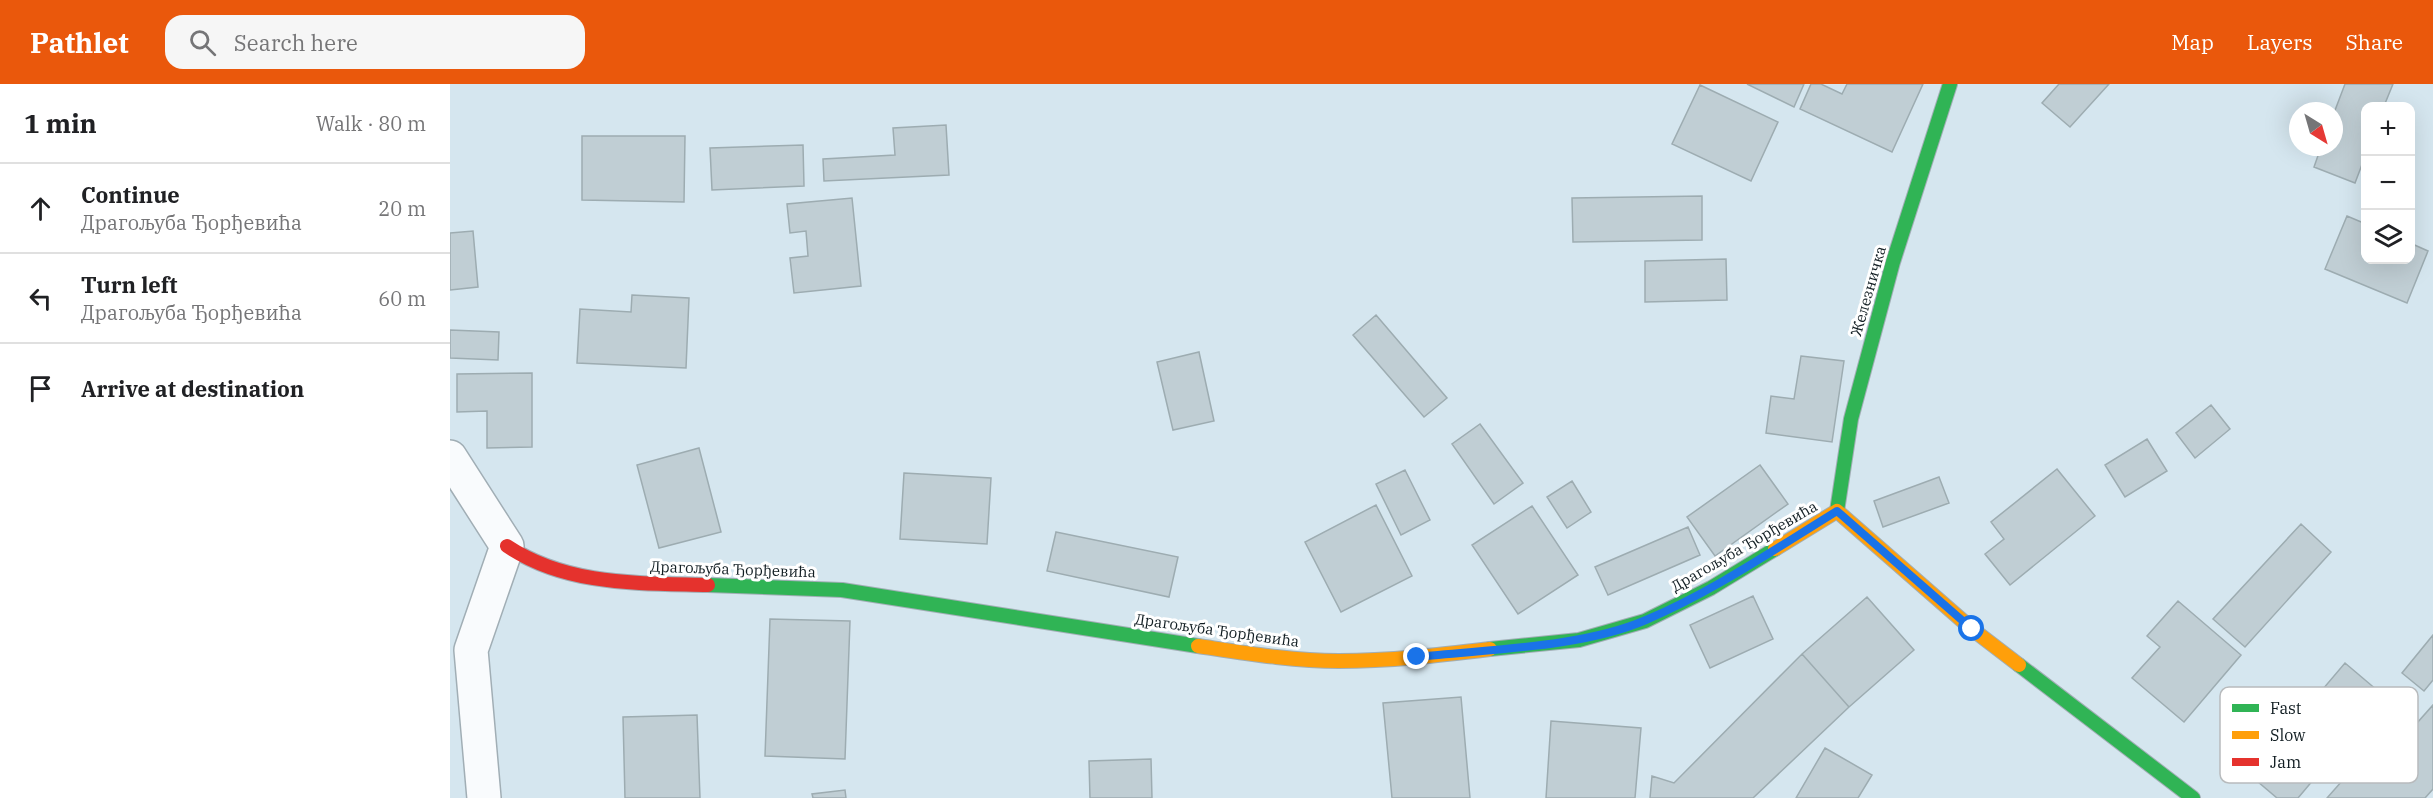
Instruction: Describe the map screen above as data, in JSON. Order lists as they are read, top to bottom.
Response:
{
  "streets": {
    "street": ["Железничка", "Драгољуба Ђорђевића"]
  },
  "crossings": [
    ["Железничка", "Драгољуба Ђорђевића"]
  ],
  "legend": ["Fast", "Slow", "Jam"],
  "north": "bottom right",
  "page": {
    "header": "Pathlet",
    "search": "Search here",
    "nav": ["Map", "Layers", "Share"],
    "heading": ["1 min", "Walk · 80 m"],
    "map_buttons": ["+", "−"],
    "list": [
      ["Continue", "Драгољуба Ђорђевића", "20 m"],
      ["Turn left", "Драгољуба Ђорђевића", "60 m"],
      "Arrive at destination"
    ]
  }
}
